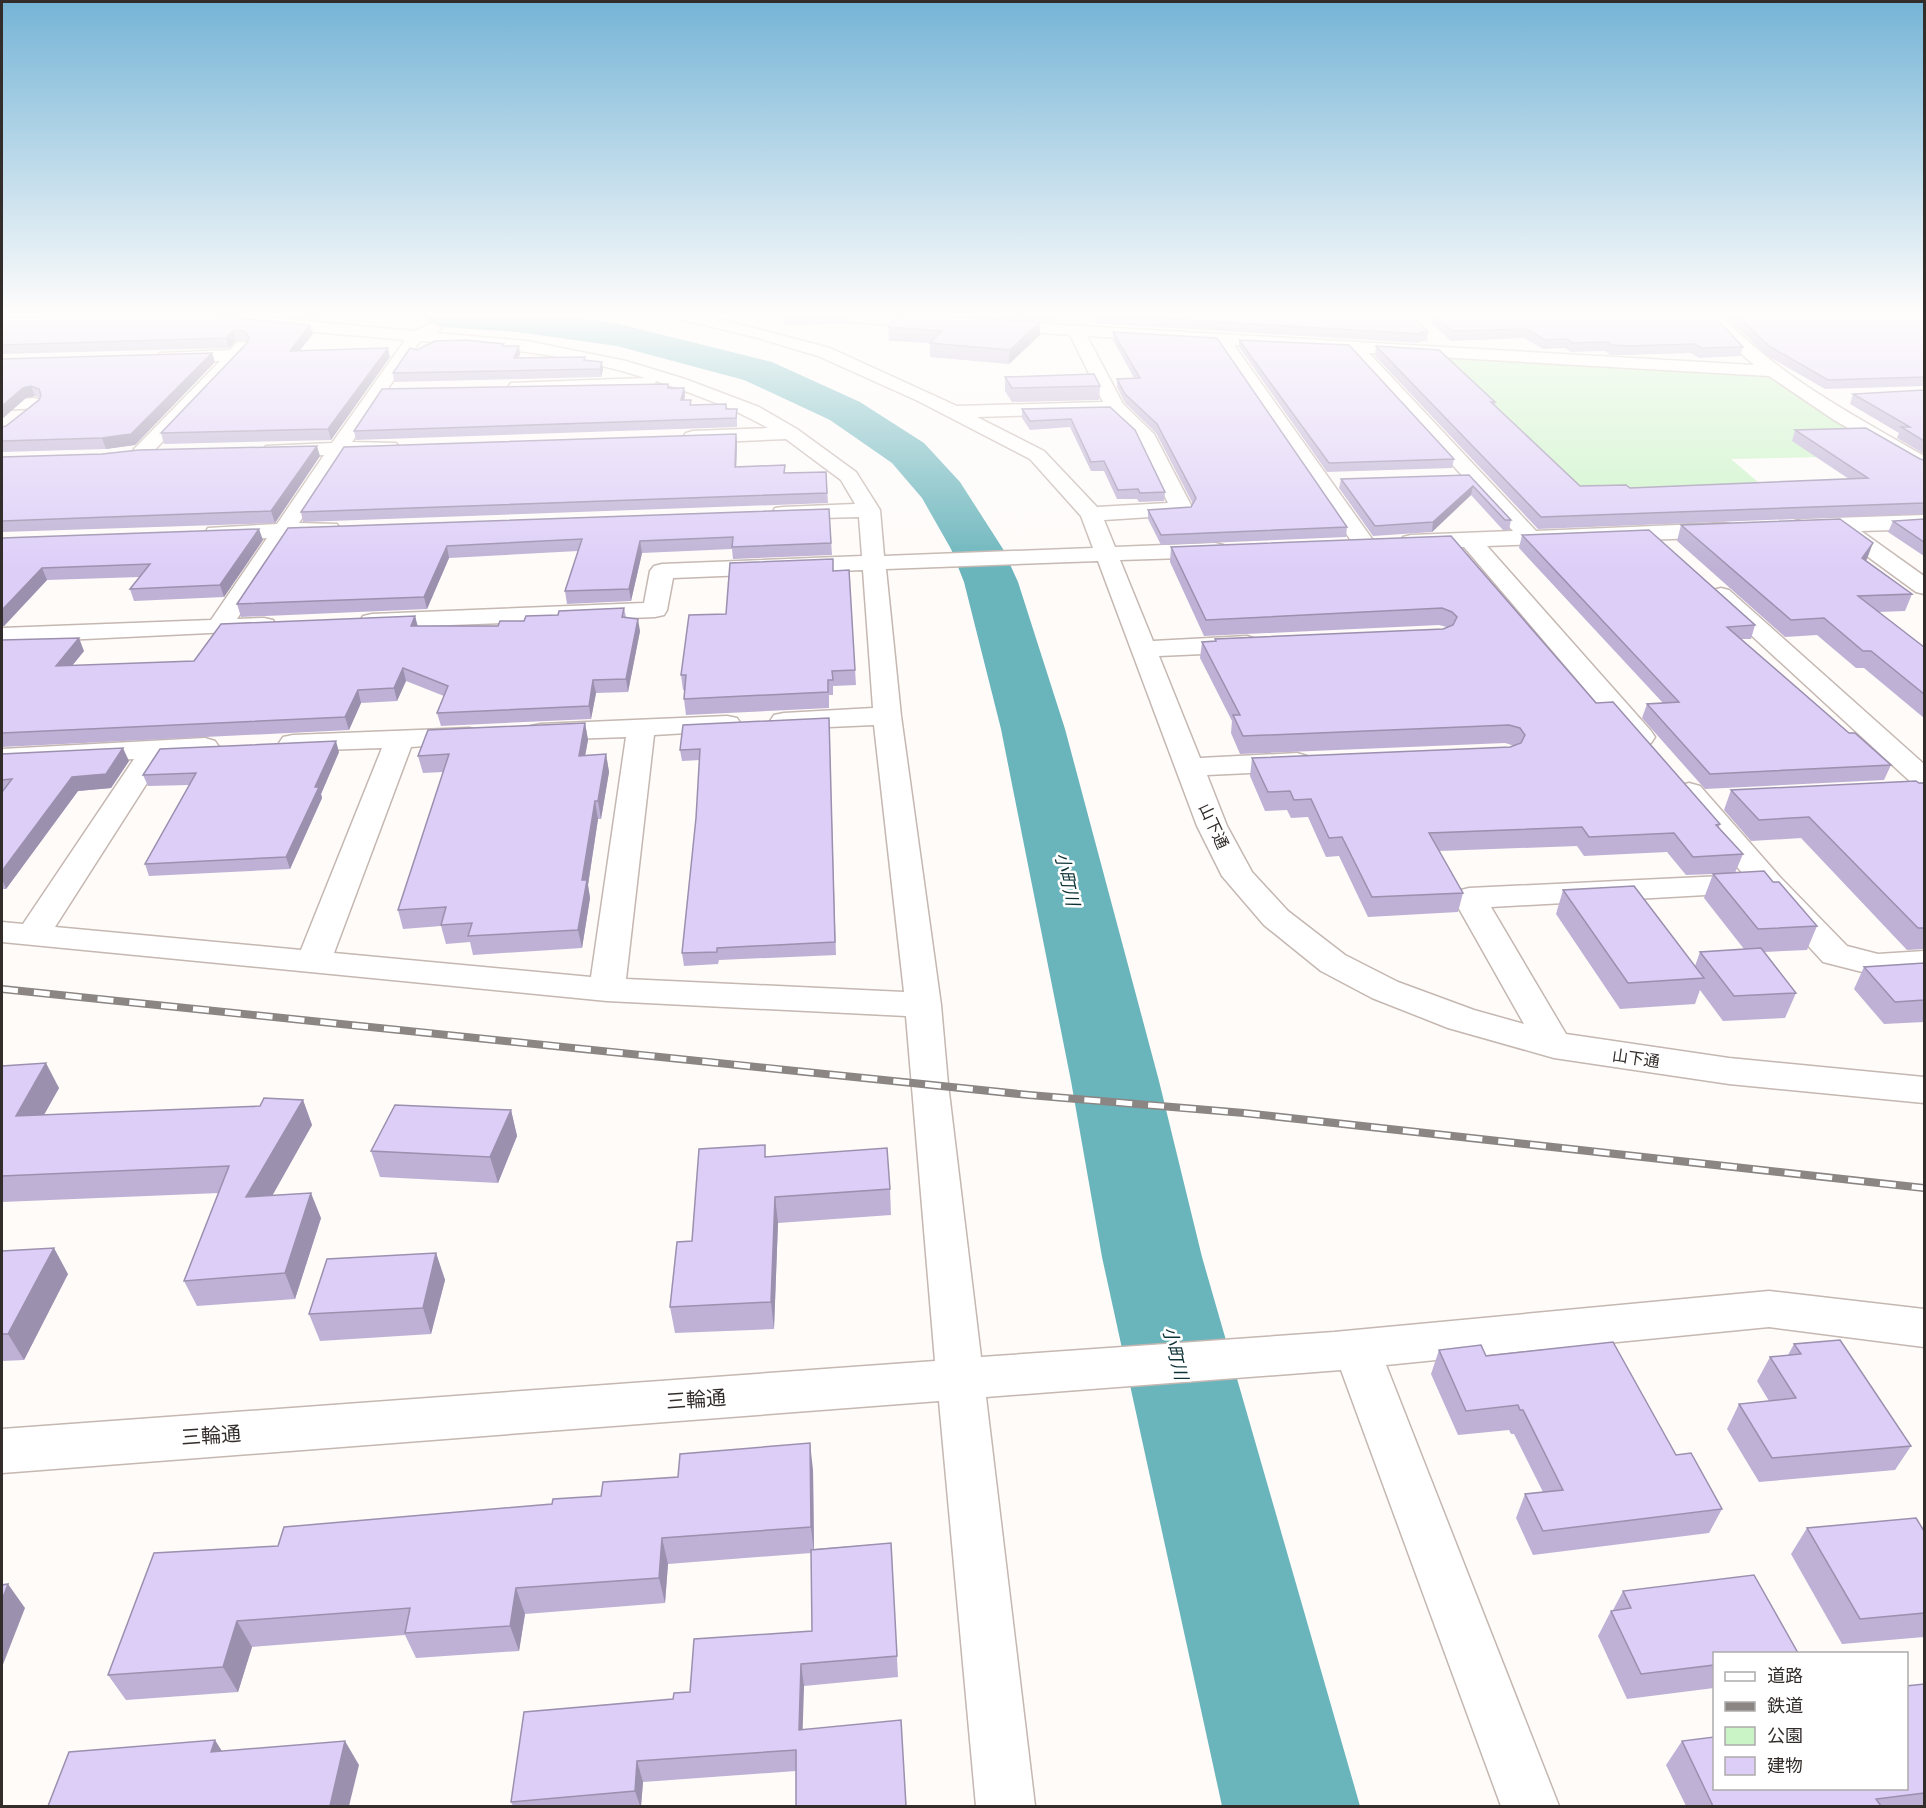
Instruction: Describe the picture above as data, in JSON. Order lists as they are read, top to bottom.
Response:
{
  "streets": {
    "street": ["山下通", "三輪通"]
  },
  "water": ["小町川"],
  "legend": [
    "道路",
    "鉄道",
    "公園",
    "建物"
  ]
}
